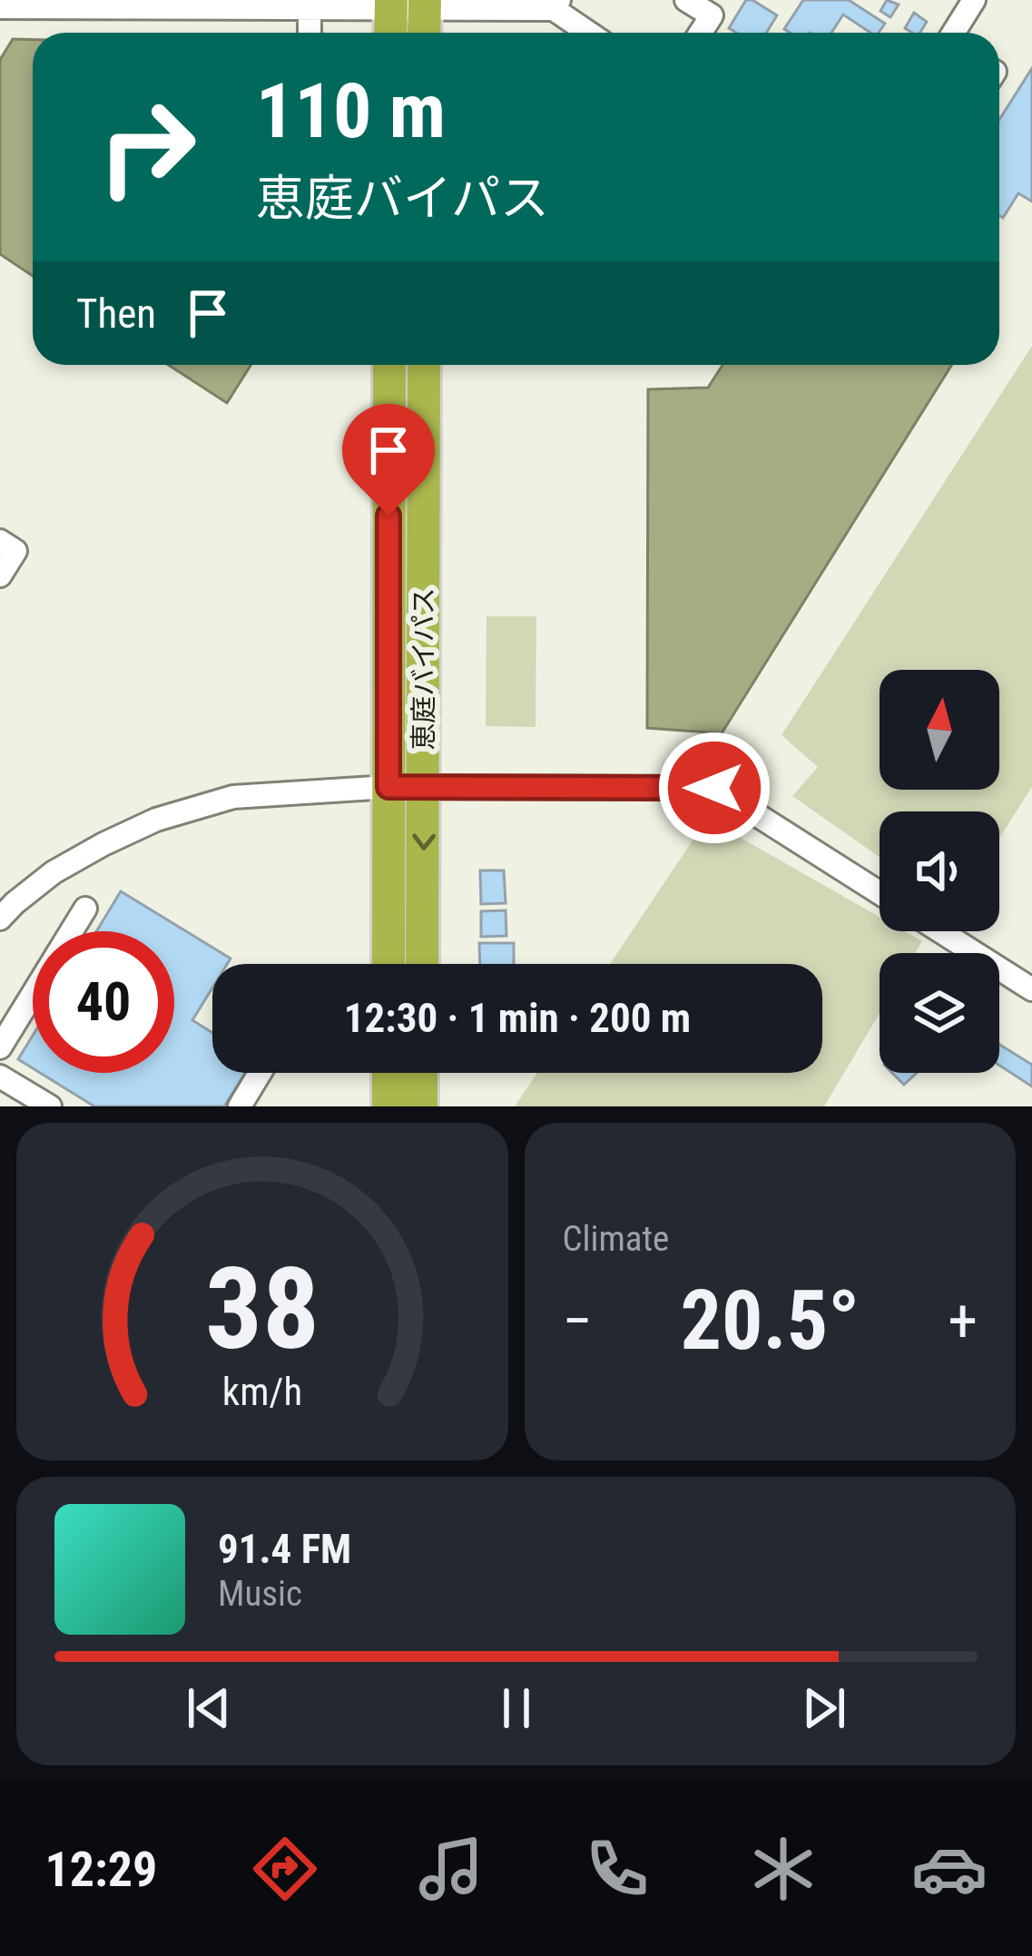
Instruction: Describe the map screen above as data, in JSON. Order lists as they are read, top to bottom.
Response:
{
  "streets": {
    "highway": ["恵庭バイパス"]
  },
  "north": "top",
  "page": {
    "turn": ["110 m", "恵庭バイパス"],
    "then": "Then",
    "limit": "40",
    "trip": "12:30 · 1 min · 200 m",
    "tile": "Climate",
    "heat": ["−", "20.5°", "+"],
    "song": ["91.4 FM", "Music"],
    "tabs": "12:29",
    "gauge": ["38", "km/h"]
  }
}
